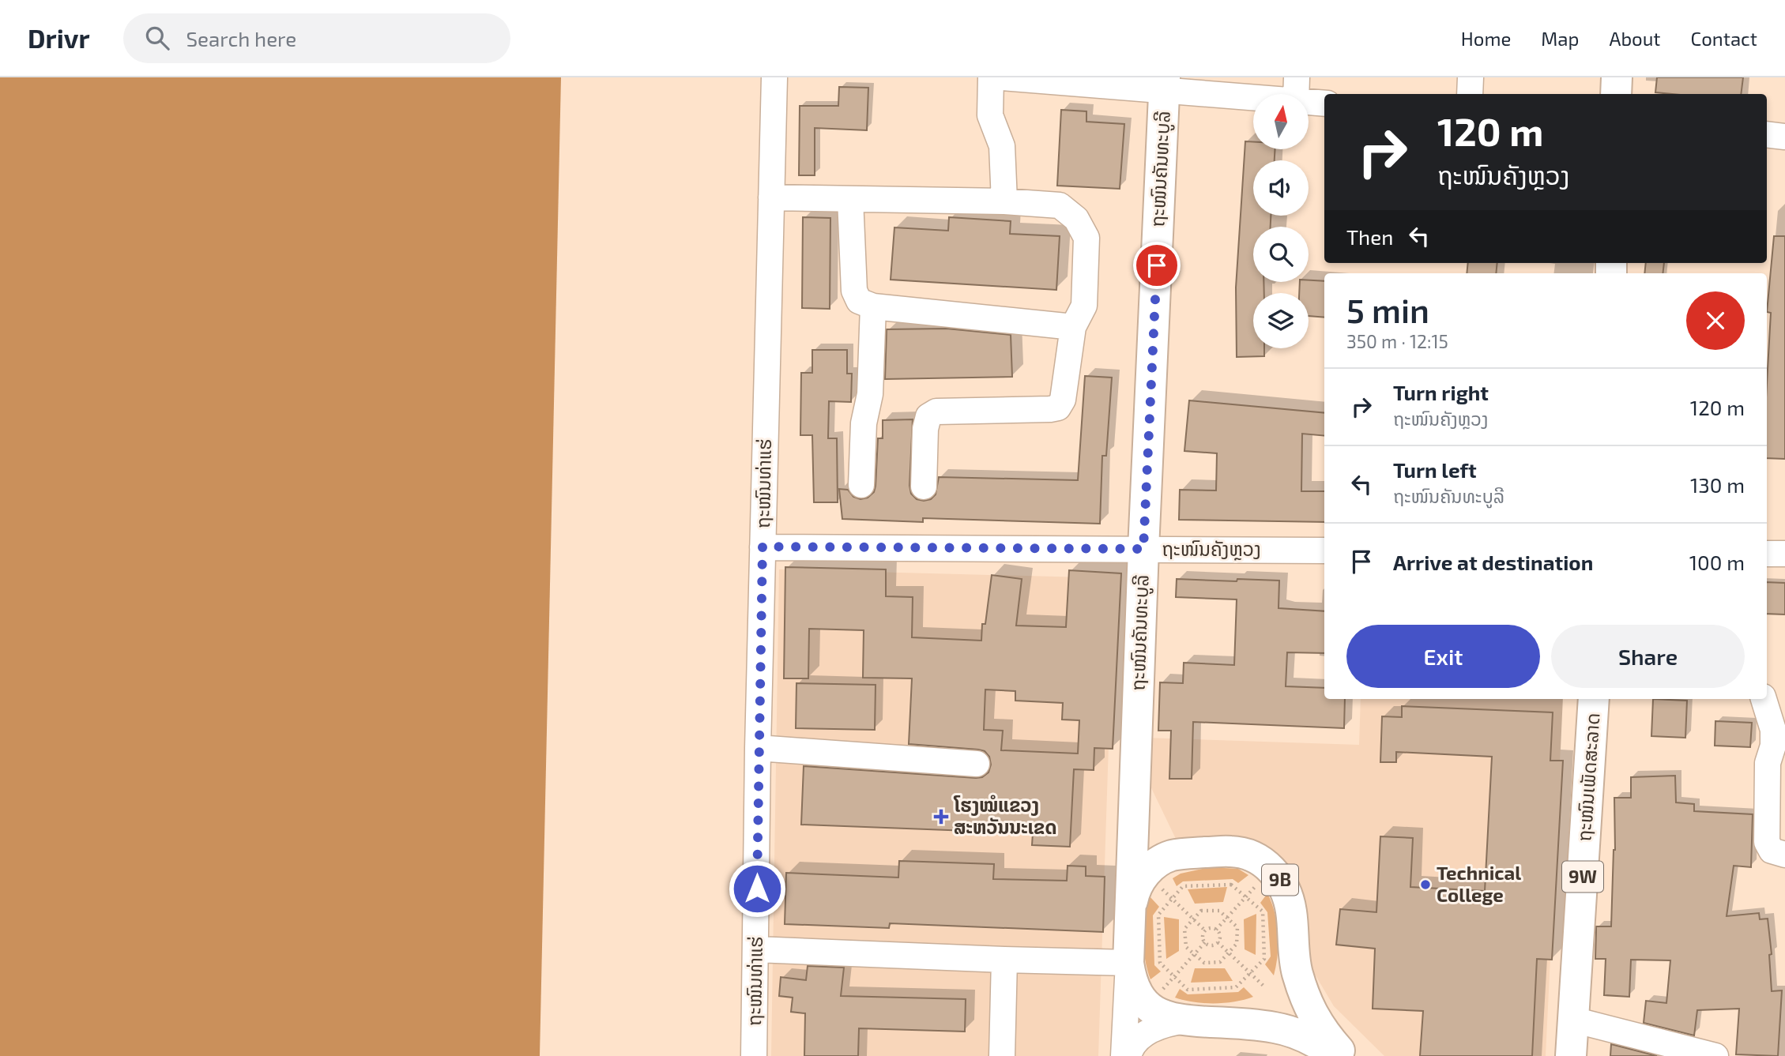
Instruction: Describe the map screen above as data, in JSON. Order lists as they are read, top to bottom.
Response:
{
  "streets": {
    "main road": [
      "ຖະໜົນຄັນທະບູລີ",
      "ຖະໜົນເພັດສະລາດ",
      "9W",
      "9B"
    ],
    "street": ["ຖະໜົນທ່າແຮ່", "ຖະໜົນຄັງຫຼວງ"]
  },
  "crossings": [
    ["ຖະໜົນຄັນທະບູລີ", "ຖະໜົນຄັງຫຼວງ"],
    ["ຖະໜົນຄັນທະບູລີ", "9B"],
    ["ຖະໜົນທ່າແຮ່", "ຖະໜົນຄັງຫຼວງ"]
  ],
  "places": {
    "health": ["ໂຮງໝໍແຂວງ ສະຫວັນນະເຂດ"],
    "other": ["Technical College"]
  },
  "north": "top",
  "page": {
    "header": "Drivr",
    "search": "Search here",
    "nav": [
      "Home",
      "Map",
      "About",
      "Contact"
    ],
    "turn": ["120 m", "ຖະໜົນຄັງຫຼວງ"],
    "then": "Then",
    "heading": ["5 min", "350 m · 12:15"],
    "list": [
      {
        "name": "Turn right",
        "note": "ຖະໜົນຄັງຫຼວງ",
        "value": "120 m"
      },
      {
        "name": "Turn left",
        "note": "ຖະໜົນຄັນທະບູລີ",
        "value": "130 m"
      },
      {
        "name": "Arrive at destination",
        "value": "100 m"
      }
    ],
    "buttons": ["Exit", "Share"]
  }
}
